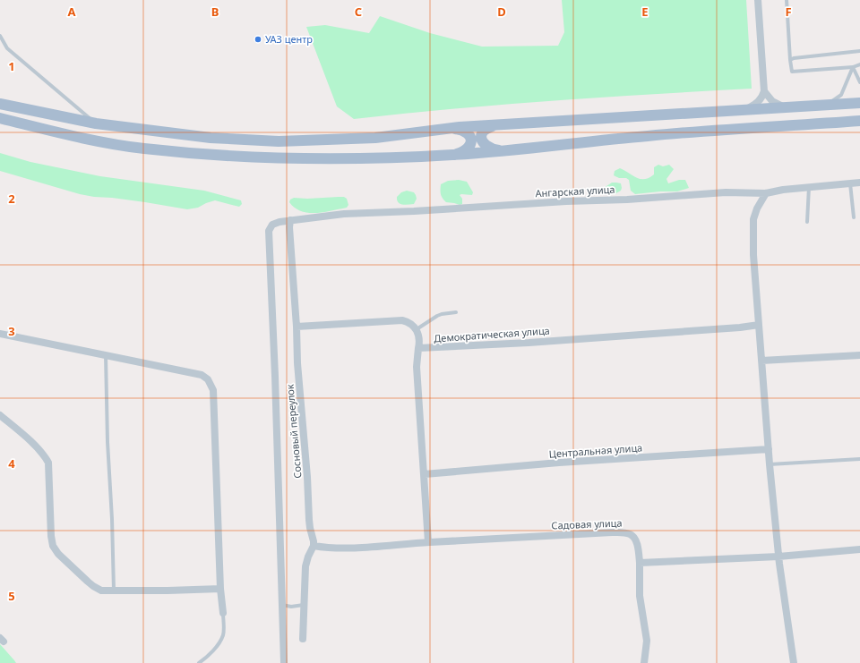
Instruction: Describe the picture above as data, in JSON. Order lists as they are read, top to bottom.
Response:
{
  "streets": {
    "street": [
      "Ангарская улица",
      "Демократическая улица",
      "Сосновый переулок",
      "Центральная улица",
      "Садовая улица"
    ]
  },
  "crossings": [
    ["Ангарская улица", "Сосновый переулок"],
    ["Сосновый переулок", "Садовая улица"]
  ],
  "places": ["УАЗ центр"],
  "grid": {
    "columns": [
      "A",
      "B",
      "C",
      "D",
      "E",
      "F"
    ],
    "rows": [
      "1",
      "2",
      "3",
      "4",
      "5"
    ]
  }
}
